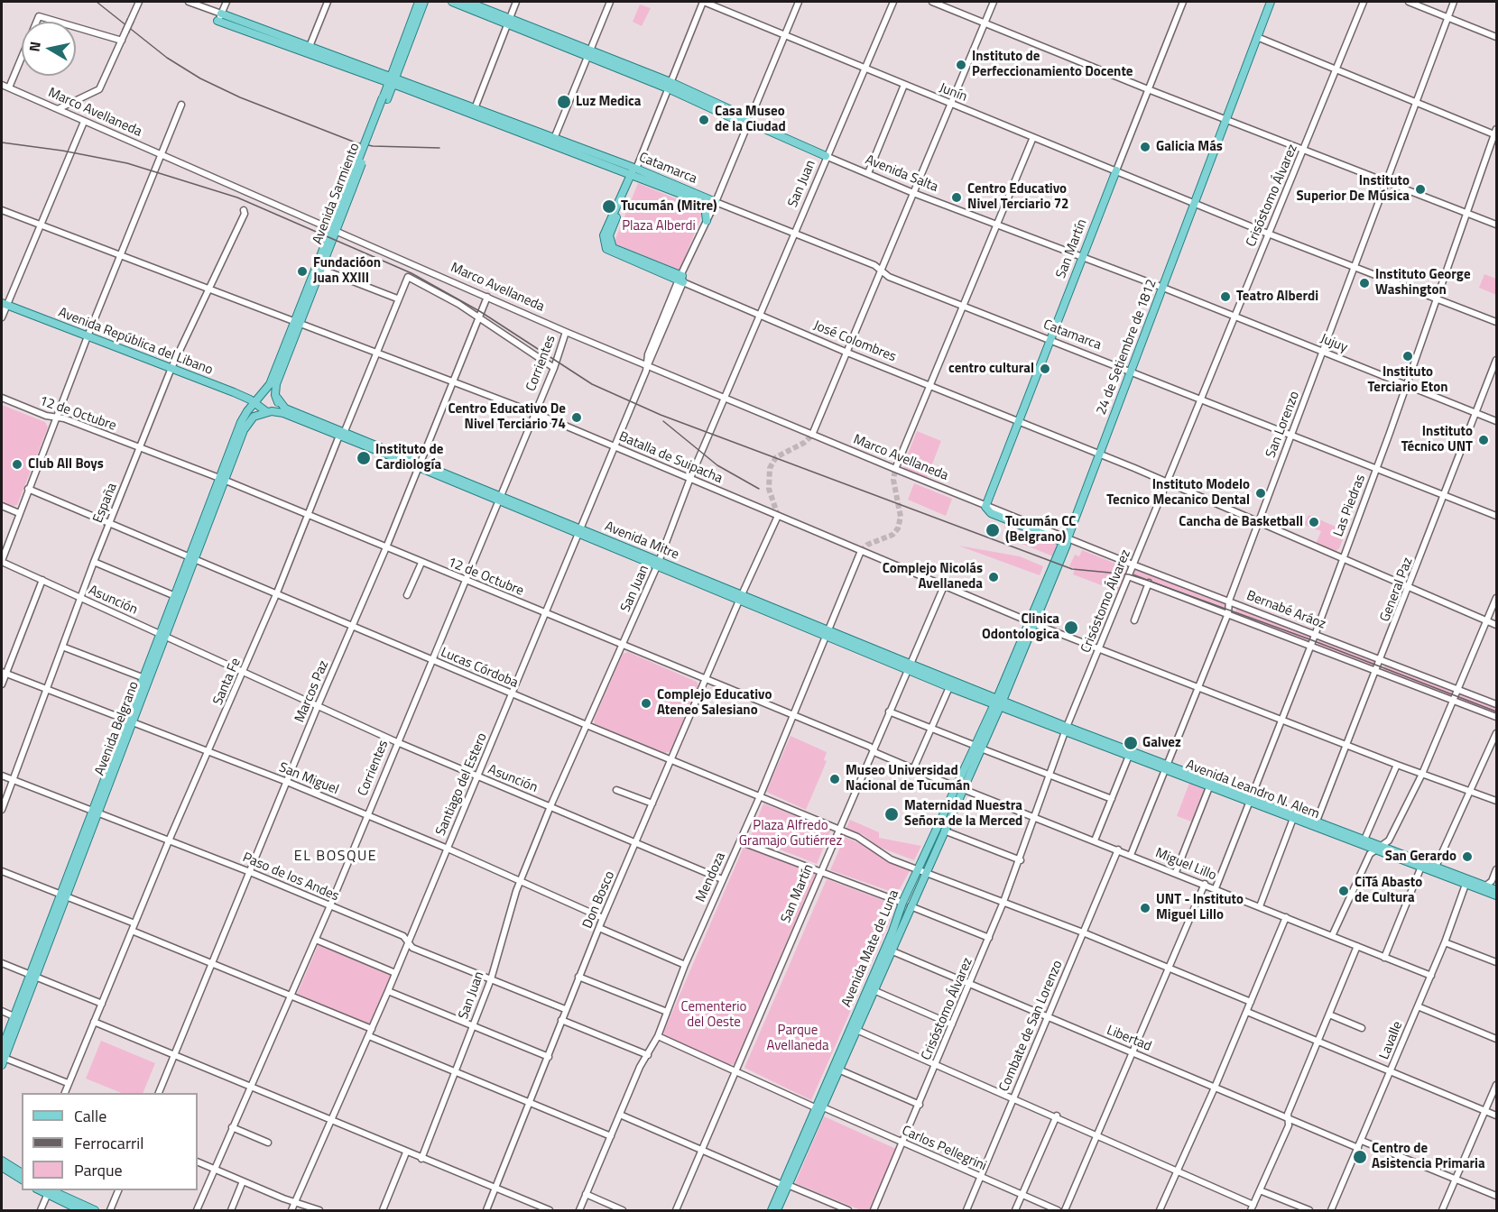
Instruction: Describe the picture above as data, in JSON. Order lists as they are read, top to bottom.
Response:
{
  "streets": {
    "main road": [
      "Marco Avellaneda",
      "Catamarca",
      "Avenida Salta",
      "Avenida Sarmiento",
      "San Martín",
      "Avenida República del Libano",
      "José Colombres",
      "24 de Setiembre de 1812",
      "Avenida Mitre",
      "Avenida Belgrano",
      "Avenida Leandro N. Alem",
      "Avenida Mate de Luna"
    ],
    "street": [
      "Junín",
      "San Juan",
      "Crisóstomo Álvarez",
      "Jujuy",
      "Corrientes",
      "12 de Octubre",
      "San Lorenzo",
      "Batalla de Suipacha",
      "España",
      "Las Piedras",
      "General Paz",
      "Asunción",
      "Bernabé Aráoz",
      "Lucas Córdoba",
      "Santa Fe",
      "Marcos Paz",
      "San Miguel",
      "Santiago del Estero",
      "Miguel Lillo",
      "Paso de los Andes",
      "Mendoza",
      "Don Bosco",
      "Combate de San Lorenzo",
      "Libertad",
      "Lavalle",
      "Carlos Pellegrini"
    ]
  },
  "crossings": [
    ["Junín", "San Juan"],
    ["Junín", "Crisóstomo Álvarez"],
    ["Junín", "San Martín"],
    ["Junín", "24 de Setiembre de 1812"],
    ["Junín", "San Lorenzo"],
    ["Junín", "Las Piedras"],
    ["Junín", "Santiago del Estero"],
    ["Marco Avellaneda", "San Juan"],
    ["Marco Avellaneda", "Avenida Sarmiento"],
    ["Marco Avellaneda", "San Martín"],
    ["Marco Avellaneda", "24 de Setiembre de 1812"],
    ["Marco Avellaneda", "Corrientes"],
    ["Marco Avellaneda", "Bernabé Aráoz"],
    ["Marco Avellaneda", "Marcos Paz"],
    ["Marco Avellaneda", "Santiago del Estero"],
    ["Catamarca", "San Juan"],
    ["Catamarca", "Avenida Sarmiento"],
    ["Catamarca", "Crisóstomo Álvarez"],
    ["Catamarca", "San Martín"],
    ["Catamarca", "José Colombres"],
    ["Catamarca", "24 de Setiembre de 1812"],
    ["Catamarca", "San Lorenzo"],
    ["Catamarca", "Las Piedras"],
    ["Catamarca", "General Paz"],
    ["Catamarca", "Santiago del Estero"],
    ["Avenida Salta", "San Juan"],
    ["Avenida Salta", "San Martín"],
    ["Avenida Salta", "Jujuy"],
    ["Avenida Salta", "24 de Setiembre de 1812"],
    ["Avenida Salta", "Santiago del Estero"],
    ["San Juan", "José Colombres"],
    ["San Juan", "12 de Octubre"],
    ["San Juan", "Batalla de Suipacha"],
    ["San Juan", "Avenida Mitre"],
    ["San Juan", "Asunción"],
    ["San Juan", "Lucas Córdoba"],
    ["San Juan", "San Miguel"],
    ["San Juan", "Paso de los Andes"],
    ["Avenida Sarmiento", "Avenida República del Libano"],
    ["Avenida Sarmiento", "Batalla de Suipacha"],
    ["Avenida Sarmiento", "Avenida Mitre"],
    ["Avenida Sarmiento", "Avenida Belgrano"],
    ["Crisóstomo Álvarez", "José Colombres"],
    ["Crisóstomo Álvarez", "Jujuy"],
    ["Crisóstomo Álvarez", "Batalla de Suipacha"],
    ["Crisóstomo Álvarez", "Bernabé Aráoz"],
    ["Crisóstomo Álvarez", "Lucas Córdoba"],
    ["Crisóstomo Álvarez", "Avenida Leandro N. Alem"],
    ["Crisóstomo Álvarez", "Miguel Lillo"],
    ["Crisóstomo Álvarez", "Libertad"],
    ["Crisóstomo Álvarez", "Carlos Pellegrini"],
    ["San Martín", "José Colombres"],
    ["San Martín", "12 de Octubre"],
    ["San Martín", "Batalla de Suipacha"],
    ["San Martín", "Avenida Mitre"],
    ["San Martín", "Lucas Córdoba"],
    ["Avenida República del Libano", "España"],
    ["Avenida República del Libano", "Avenida Mitre"],
    ["Avenida República del Libano", "Avenida Belgrano"],
    ["José Colombres", "24 de Setiembre de 1812"],
    ["José Colombres", "San Lorenzo"],
    ["José Colombres", "Las Piedras"],
    ["José Colombres", "General Paz"],
    ["José Colombres", "Santiago del Estero"],
    ["Jujuy", "24 de Setiembre de 1812"],
    ["Jujuy", "San Lorenzo"],
    ["Jujuy", "Las Piedras"],
    ["Jujuy", "General Paz"],
    ["24 de Setiembre de 1812", "Batalla de Suipacha"],
    ["24 de Setiembre de 1812", "Avenida Mitre"],
    ["24 de Setiembre de 1812", "Bernabé Aráoz"],
    ["24 de Setiembre de 1812", "Avenida Leandro N. Alem"],
    ["24 de Setiembre de 1812", "Avenida Mate de Luna"],
    ["Corrientes", "12 de Octubre"],
    ["Corrientes", "Batalla de Suipacha"],
    ["Corrientes", "Avenida Mitre"],
    ["Corrientes", "Asunción"],
    ["Corrientes", "Lucas Córdoba"],
    ["Corrientes", "San Miguel"],
    ["Corrientes", "Paso de los Andes"],
    ["12 de Octubre", "España"],
    ["12 de Octubre", "Santa Fe"],
    ["12 de Octubre", "Marcos Paz"],
    ["12 de Octubre", "Avenida Belgrano"],
    ["12 de Octubre", "Santiago del Estero"],
    ["12 de Octubre", "Miguel Lillo"],
    ["12 de Octubre", "Mendoza"],
    ["12 de Octubre", "Don Bosco"],
    ["12 de Octubre", "Avenida Mate de Luna"],
    ["San Lorenzo", "Batalla de Suipacha"],
    ["San Lorenzo", "Bernabé Aráoz"],
    ["San Lorenzo", "Avenida Leandro N. Alem"],
    ["San Lorenzo", "Miguel Lillo"],
    ["Batalla de Suipacha", "España"],
    ["Batalla de Suipacha", "Las Piedras"],
    ["Batalla de Suipacha", "General Paz"],
    ["Batalla de Suipacha", "Santa Fe"],
    ["Batalla de Suipacha", "Marcos Paz"],
    ["Batalla de Suipacha", "Santiago del Estero"],
    ["Batalla de Suipacha", "Mendoza"],
    ["Batalla de Suipacha", "Don Bosco"],
    ["España", "Asunción"],
    ["España", "Lucas Córdoba"],
    ["España", "San Miguel"],
    ["España", "Paso de los Andes"],
    ["Las Piedras", "Bernabé Aráoz"],
    ["Las Piedras", "Avenida Leandro N. Alem"],
    ["Las Piedras", "Miguel Lillo"],
    ["Avenida Mitre", "Santa Fe"],
    ["Avenida Mitre", "Marcos Paz"],
    ["Avenida Mitre", "Avenida Belgrano"],
    ["Avenida Mitre", "Santiago del Estero"],
    ["Avenida Mitre", "Avenida Leandro N. Alem"],
    ["Avenida Mitre", "Mendoza"],
    ["Avenida Mitre", "Don Bosco"],
    ["Avenida Mitre", "Avenida Mate de Luna"],
    ["General Paz", "Bernabé Aráoz"],
    ["General Paz", "Avenida Leandro N. Alem"],
    ["Asunción", "Santa Fe"],
    ["Asunción", "Marcos Paz"],
    ["Asunción", "Avenida Belgrano"],
    ["Asunción", "Santiago del Estero"],
    ["Asunción", "Mendoza"],
    ["Asunción", "Don Bosco"],
    ["Lucas Córdoba", "Santa Fe"],
    ["Lucas Córdoba", "Marcos Paz"],
    ["Lucas Córdoba", "Avenida Belgrano"],
    ["Lucas Córdoba", "Santiago del Estero"],
    ["Lucas Córdoba", "Mendoza"],
    ["Lucas Córdoba", "Don Bosco"],
    ["Lucas Córdoba", "Avenida Mate de Luna"],
    ["Lucas Córdoba", "Combate de San Lorenzo"],
    ["Santa Fe", "Marcos Paz"],
    ["Santa Fe", "San Miguel"],
    ["Santa Fe", "Paso de los Andes"],
    ["Marcos Paz", "San Miguel"],
    ["Marcos Paz", "Paso de los Andes"],
    ["Avenida Belgrano", "San Miguel"],
    ["Avenida Belgrano", "Paso de los Andes"],
    ["San Miguel", "Santiago del Estero"],
    ["San Miguel", "Don Bosco"],
    ["Santiago del Estero", "Paso de los Andes"],
    ["Avenida Leandro N. Alem", "Avenida Mate de Luna"],
    ["Avenida Leandro N. Alem", "Lavalle"],
    ["Miguel Lillo", "Avenida Mate de Luna"],
    ["Miguel Lillo", "Combate de San Lorenzo"],
    ["Miguel Lillo", "Lavalle"],
    ["Paso de los Andes", "Don Bosco"],
    ["Avenida Mate de Luna", "Libertad"],
    ["Avenida Mate de Luna", "Carlos Pellegrini"],
    ["Combate de San Lorenzo", "Libertad"],
    ["Combate de San Lorenzo", "Carlos Pellegrini"],
    ["Libertad", "Lavalle"]
  ],
  "districts": ["EL BOSQUE"],
  "parks": [
    "Plaza Alberdi",
    "Plaza Alfredo Gramajo Gutiérrez",
    "Cementerio del Oeste",
    "Parque Avellaneda"
  ],
  "places": [
    "Instituto de Perfeccionamiento Docente",
    "Luz Medica",
    "Casa Museo de la Ciudad",
    "Galicia Más",
    "Instituto Superior De Música",
    "Centro Educativo Nivel Terciario 72",
    "Tucumán (Mitre)",
    "Fundacióon Juan XXIII",
    "Instituto George Washington",
    "Teatro Alberdi",
    "Instituto Terciario Eton",
    "centro cultural",
    "Centro Educativo De Nivel Terciario 74",
    "Instituto Técnico UNT",
    "Instituto de Cardiología",
    "Club All Boys",
    "Instituto Modelo Tecnico Mecanico Dental",
    "Cancha de Basketball",
    "Tucumán CC (Belgrano)",
    "Complejo Nicolás Avellaneda",
    "Clinica Odontologica",
    "Complejo Educativo Ateneo Salesiano",
    "Galvez",
    "Museo Universidad Nacional de Tucumán",
    "Maternidad Nuestra Señora de la Merced",
    "San Gerardo",
    "CiTá Abasto de Cultura",
    "UNT - Instituto Miguel Lillo",
    "Centro de Asistencia Primaria"
  ],
  "legend": ["Calle", "Ferrocarril", "Parque"],
  "north": "left"
}
